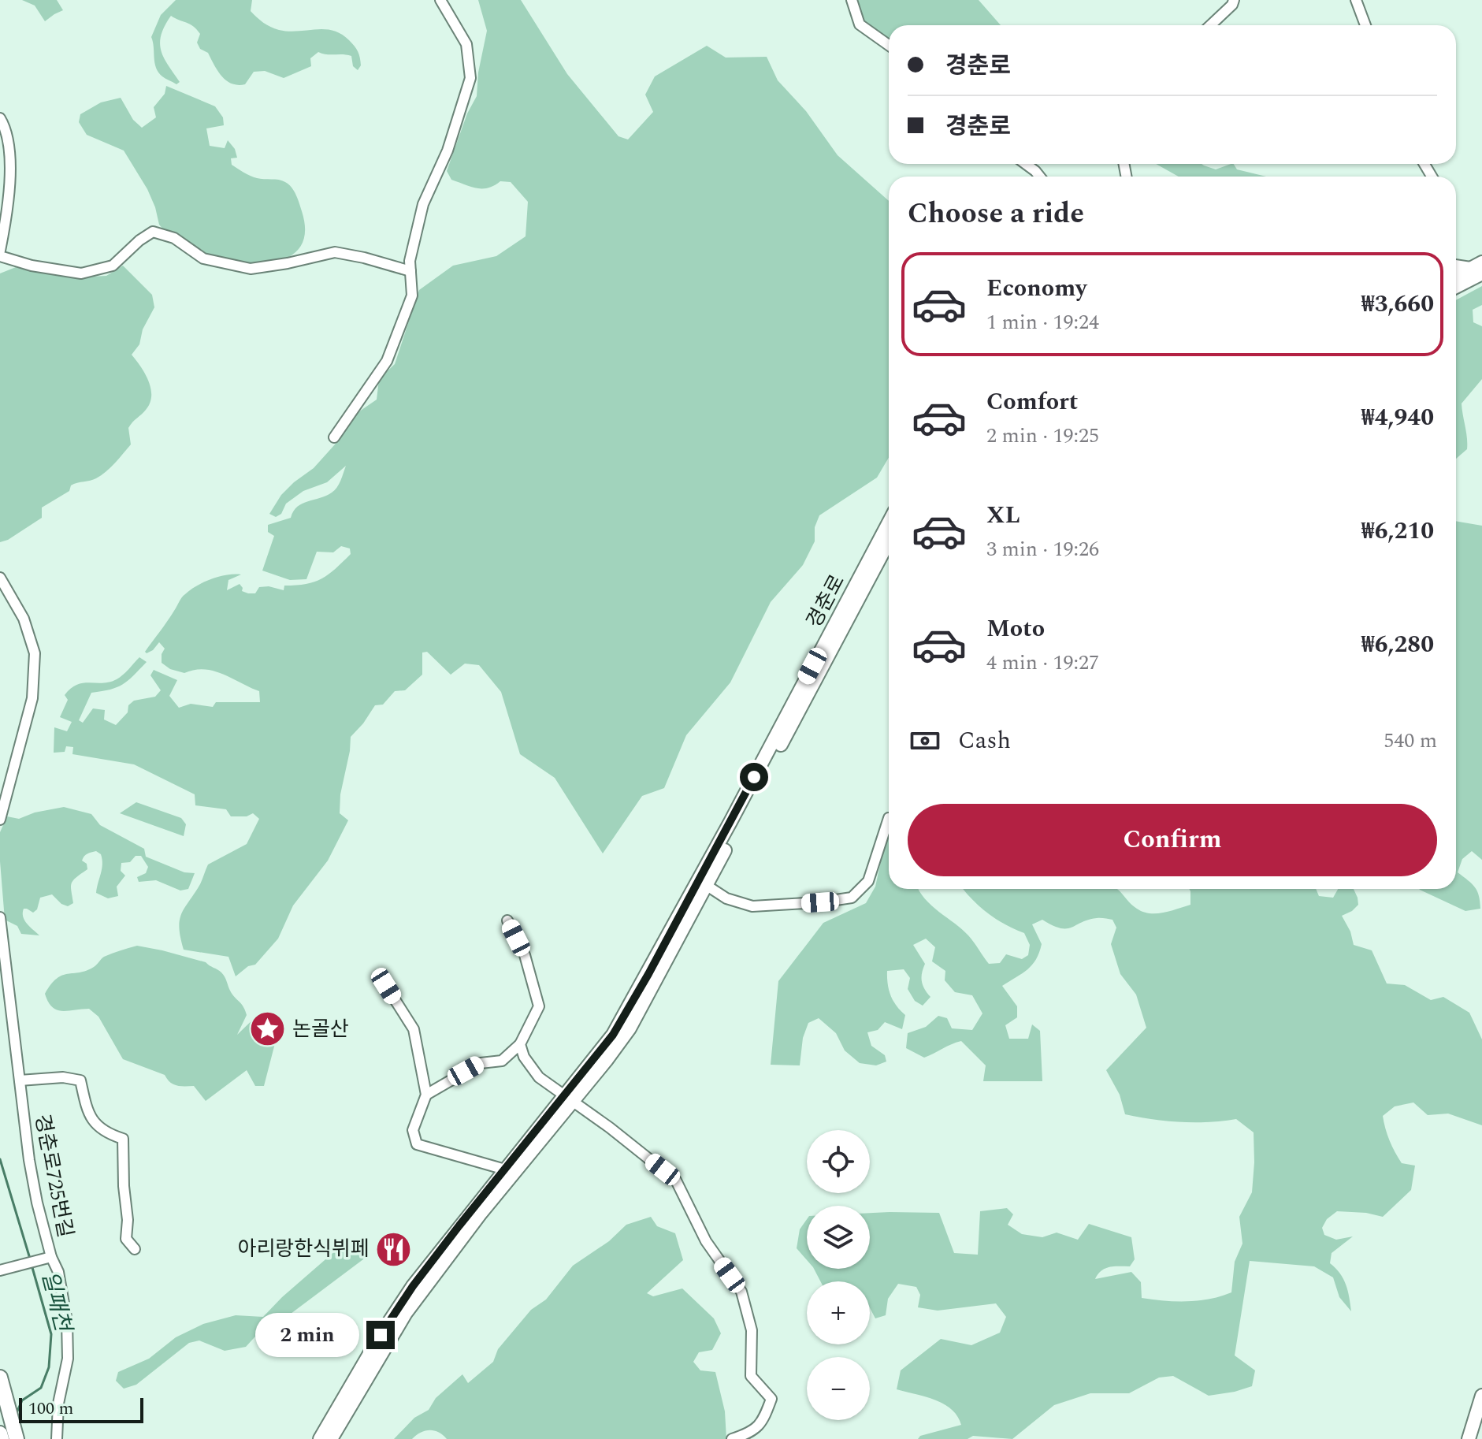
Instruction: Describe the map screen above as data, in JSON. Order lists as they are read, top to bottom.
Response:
{
  "streets": {
    "street": ["경춘로", "경춘로725번길"]
  },
  "water": ["일패천"],
  "places": {
    "place": ["논골산"],
    "restaurant": ["아리랑한식뷔페"]
  },
  "scale_bar": "100 m",
  "page": {
    "banner": ["경춘로", "경춘로"],
    "heading": "Choose a ride",
    "list": [
      {
        "name": "Economy",
        "note": "1 min · 19:24",
        "value": "₩3,660"
      },
      {
        "name": "Comfort",
        "note": "2 min · 19:25",
        "value": "₩4,940"
      },
      {
        "name": "XL",
        "note": "3 min · 19:26",
        "value": "₩6,210"
      },
      {
        "name": "Moto",
        "note": "4 min · 19:27",
        "value": "₩6,280"
      }
    ],
    "pay": ["Cash", "540 m"],
    "buttons": "Confirm",
    "map_buttons": ["+", "−"],
    "bubble": "2 min",
    "scale": "100 m"
  }
}
